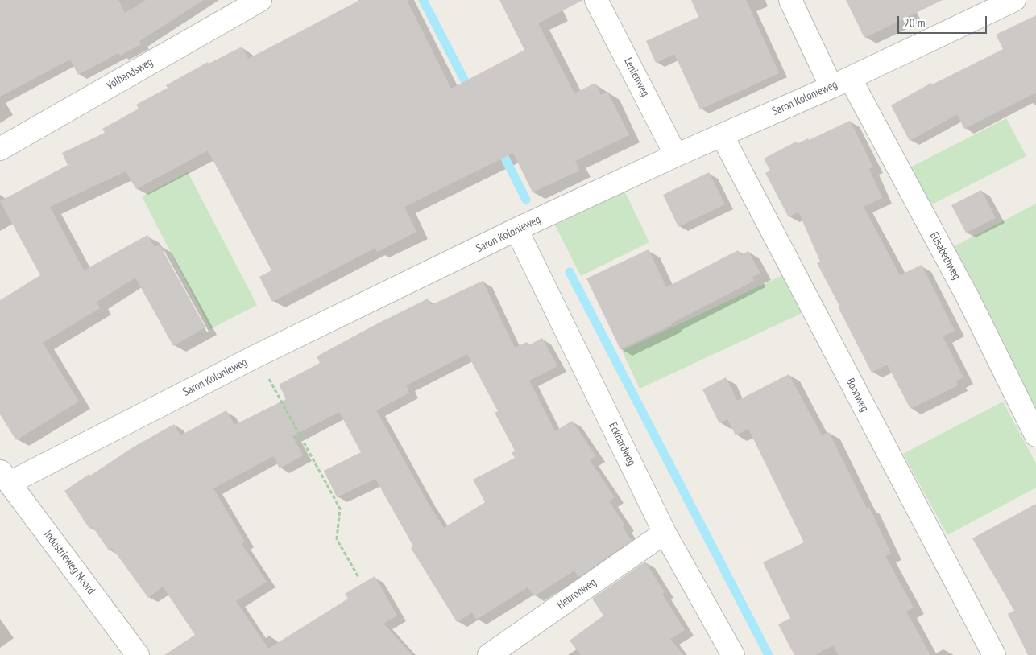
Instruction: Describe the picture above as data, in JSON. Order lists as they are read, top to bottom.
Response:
{
  "streets": {
    "street": [
      "Volhandsweg",
      "Lenienweg",
      "Saron Kolonieweg",
      "Elisabethweg",
      "Boonweg",
      "Eckhardweg",
      "Industrieweg Noord",
      "Hebronweg"
    ]
  },
  "crossings": [
    ["Lenienweg", "Saron Kolonieweg"],
    ["Saron Kolonieweg", "Elisabethweg"],
    ["Saron Kolonieweg", "Boonweg"],
    ["Saron Kolonieweg", "Eckhardweg"],
    ["Saron Kolonieweg", "Industrieweg Noord"],
    ["Eckhardweg", "Hebronweg"]
  ],
  "scale_bar": "20 m"
}
